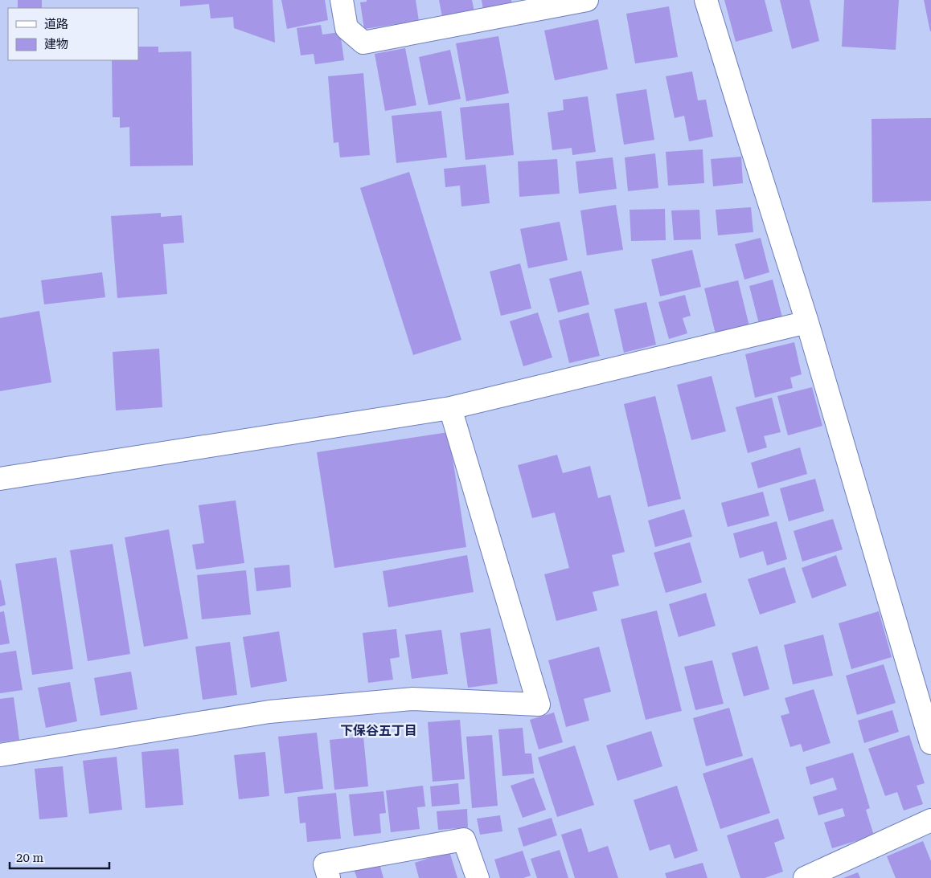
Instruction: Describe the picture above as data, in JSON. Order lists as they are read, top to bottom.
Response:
{
  "districts": ["下保谷五丁目"],
  "legend": ["道路", "建物"],
  "scale_bar": "20 m"
}
